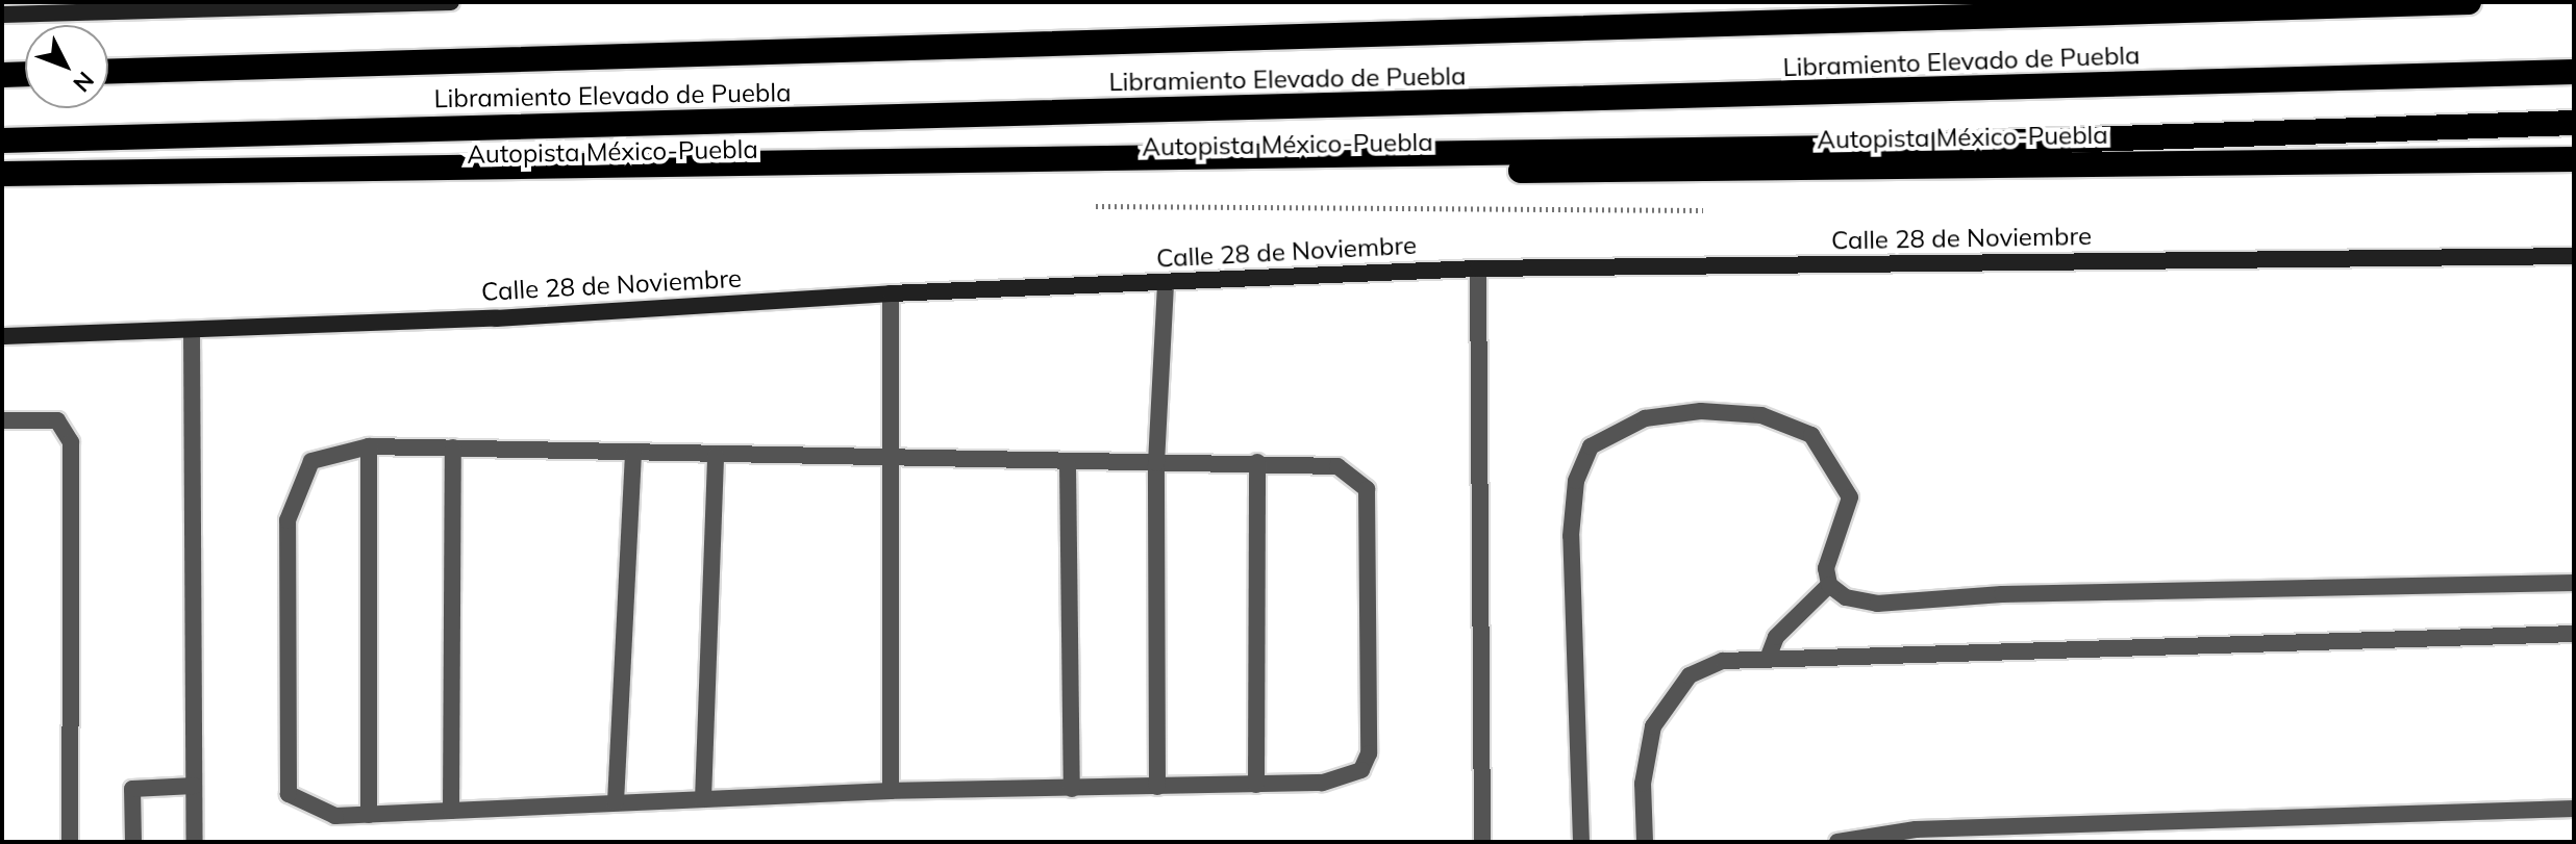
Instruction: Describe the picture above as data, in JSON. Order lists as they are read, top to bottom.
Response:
{
  "streets": {
    "highway": ["Libramiento Elevado de Puebla", "Autopista México-Puebla"],
    "street": ["Calle 28 de Noviembre"]
  },
  "north": "bottom right"
}
